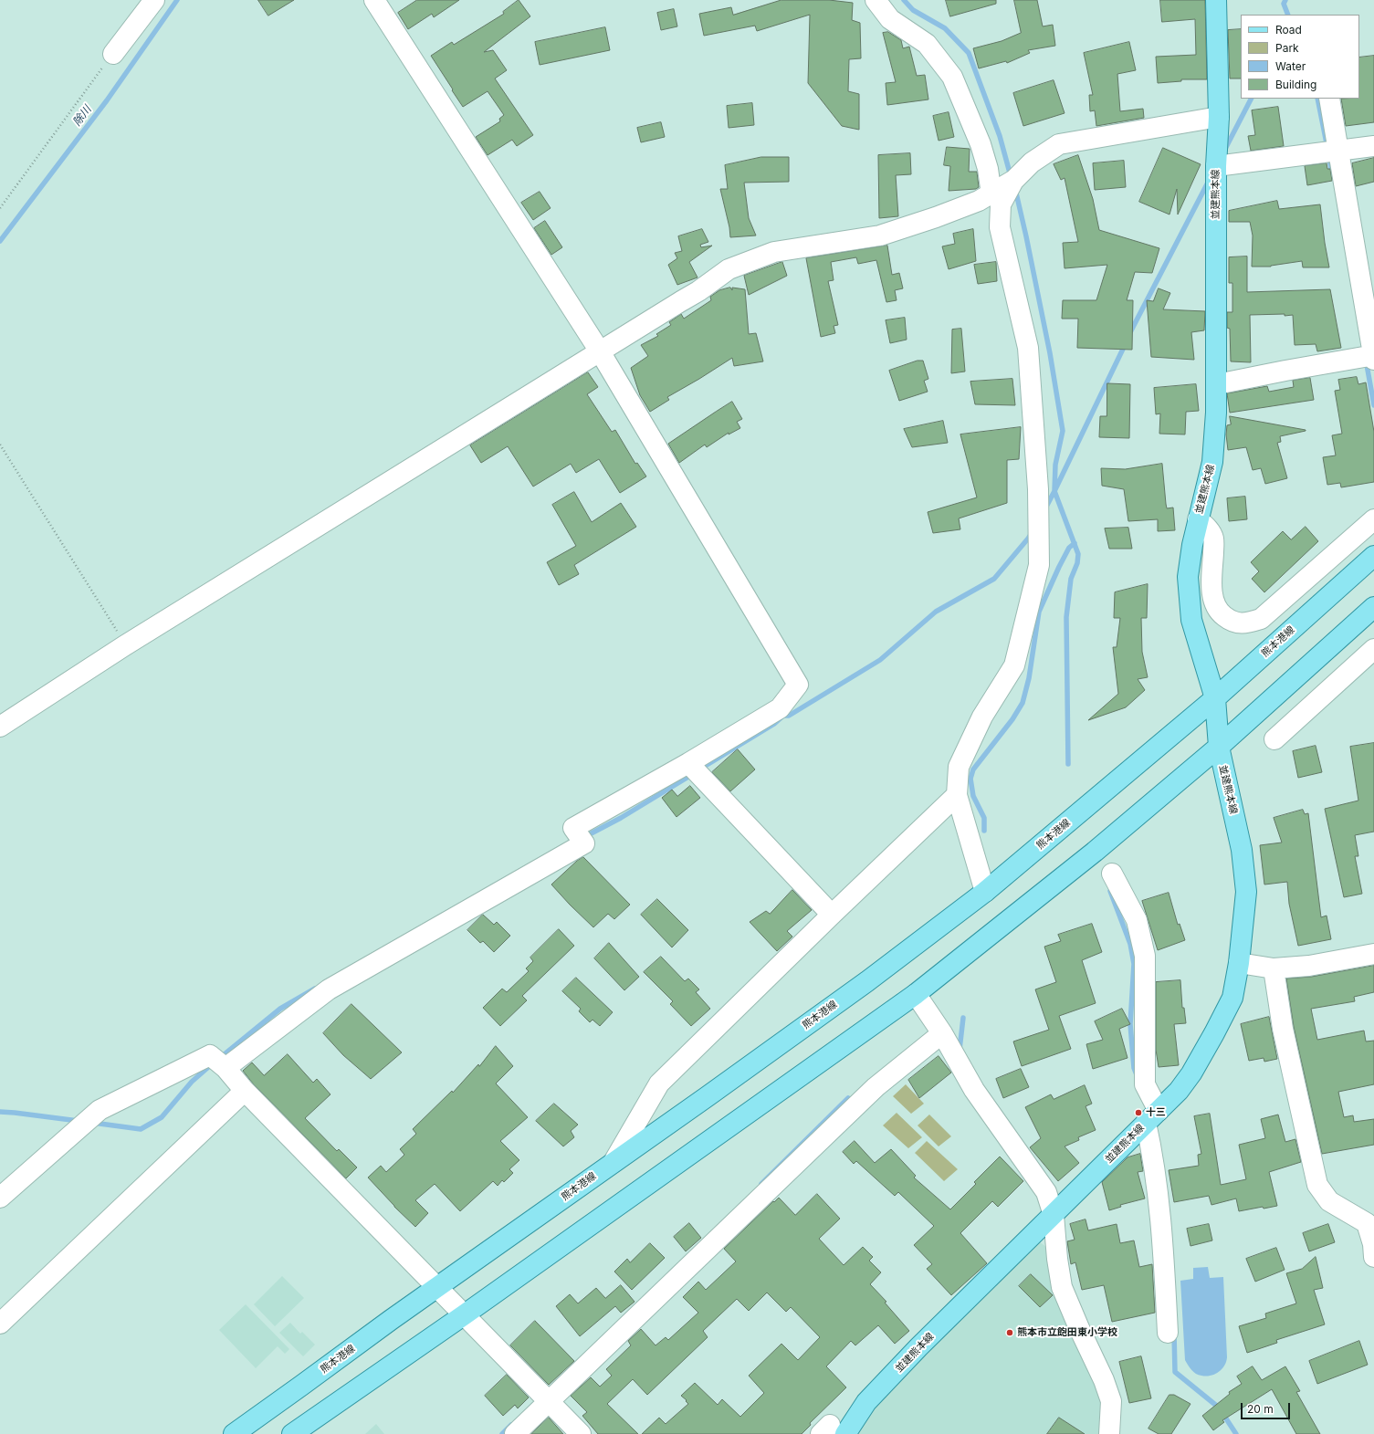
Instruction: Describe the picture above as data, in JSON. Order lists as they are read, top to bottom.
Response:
{
  "streets": {
    "main road": ["並建熊本線", "熊本港線"]
  },
  "crossings": [
    ["並建熊本線", "熊本港線"]
  ],
  "water": ["除川"],
  "places": ["十三", "熊本市立飽田東小学校"],
  "legend": [
    "Road",
    "Park",
    "Water",
    "Building"
  ],
  "scale_bar": "20 m"
}
